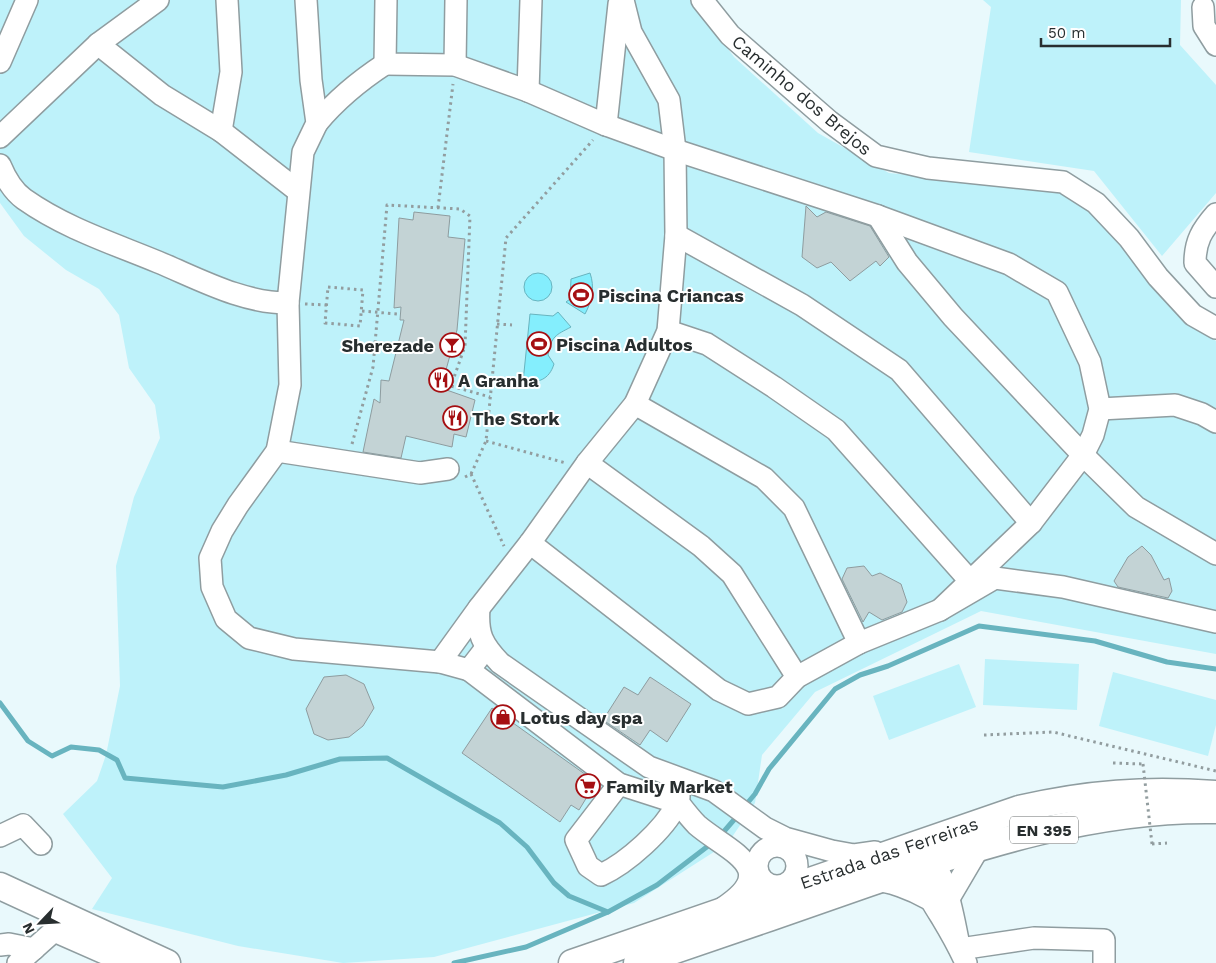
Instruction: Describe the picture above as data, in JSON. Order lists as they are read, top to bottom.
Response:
{
  "streets": {
    "main road": ["EN 395", "Estrada das Ferreiras"],
    "street": ["Caminho dos Brejos"]
  },
  "places": {
    "sports": ["Piscina Criancas", "Piscina Adultos"],
    "bar": ["Sherezade"],
    "restaurant": ["A Granha", "The Stork"],
    "shop": ["Lotus day spa"],
    "supermarket": ["Family Market"]
  },
  "scale_bar": "50 m",
  "north": "bottom left"
}
